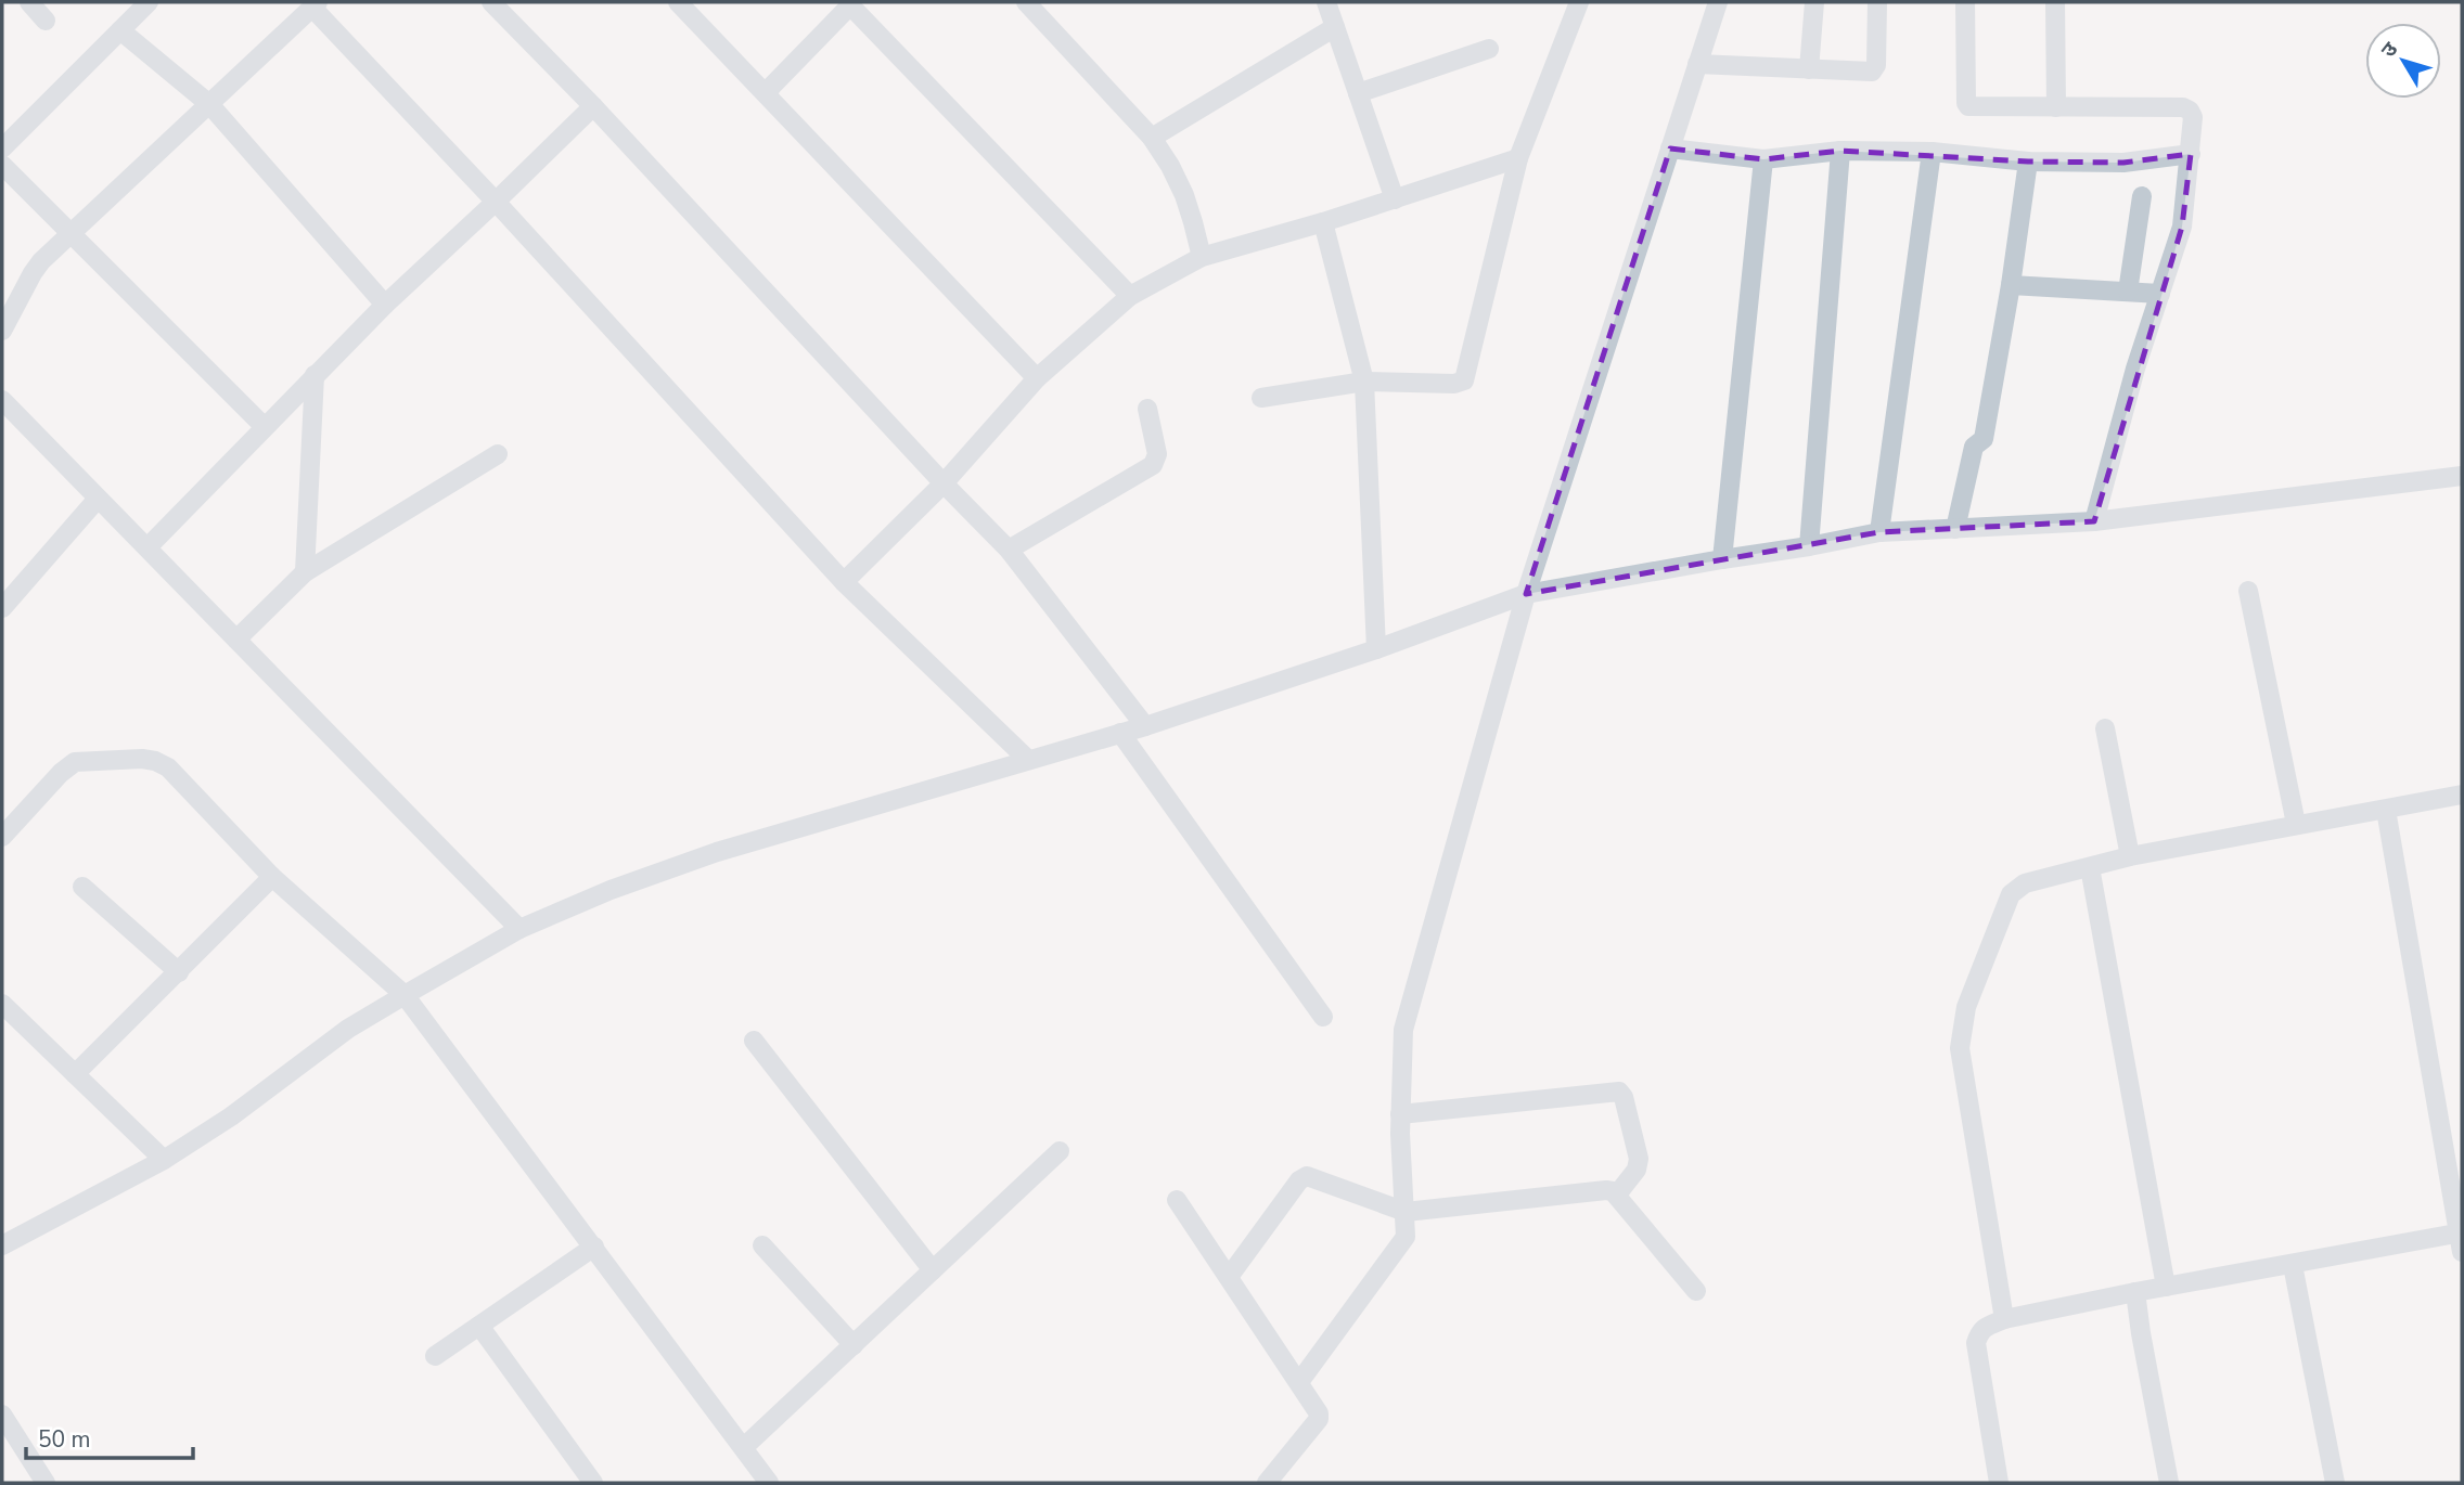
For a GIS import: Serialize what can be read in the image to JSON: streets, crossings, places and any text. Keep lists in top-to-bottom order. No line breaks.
{"scale_bar":"50 m","north":"top left"}
